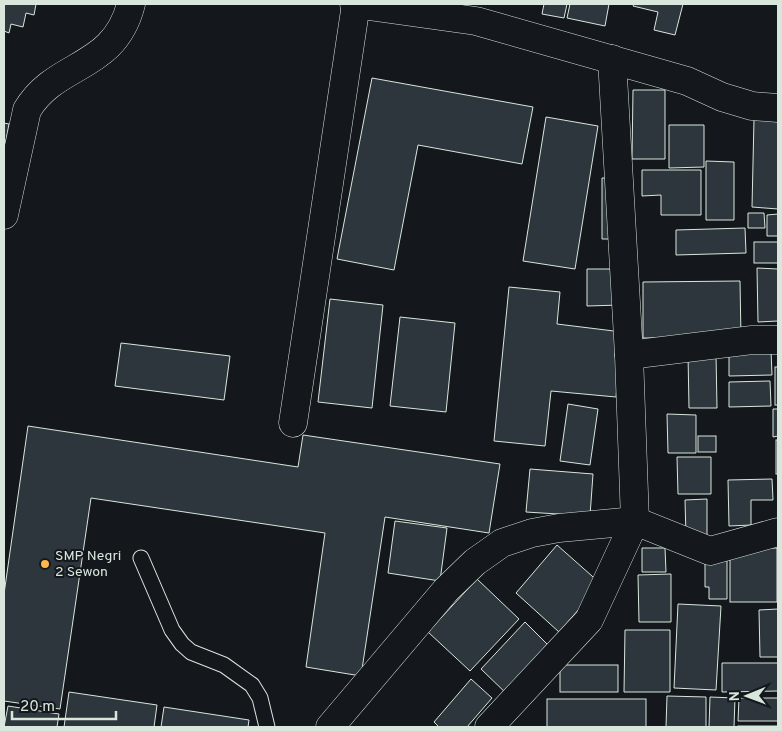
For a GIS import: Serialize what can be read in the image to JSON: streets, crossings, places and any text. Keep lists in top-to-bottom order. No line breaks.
{"places":["SMP Negri 2 Sewon"],"scale_bar":"20 m","north":"left"}
